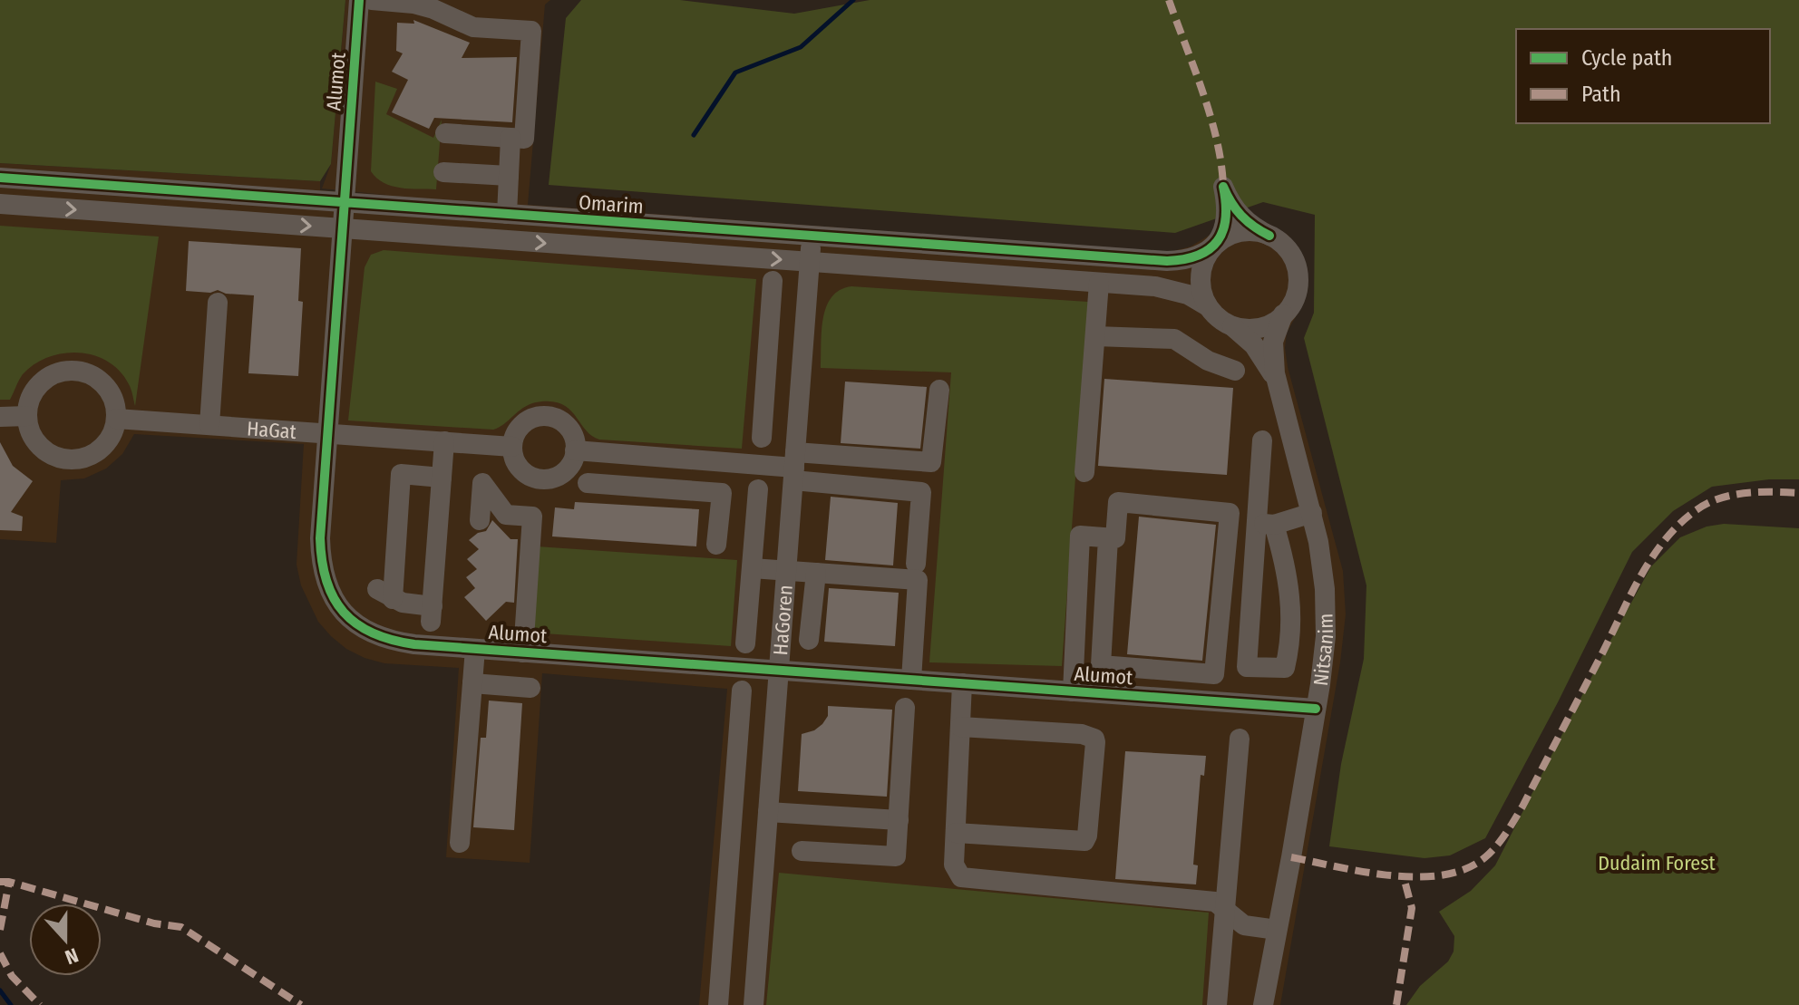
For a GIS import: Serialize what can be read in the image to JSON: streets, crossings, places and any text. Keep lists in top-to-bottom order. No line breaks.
{"streets":{"street":["Alumot","Omarim","HaGat","HaGoren","Nitsanim"]},"crossings":[["Alumot","Omarim"],["Alumot","HaGat"],["Alumot","HaGoren"],["Alumot","Nitsanim"],["Omarim","HaGoren"],["Omarim","Nitsanim"]],"parks":["Dudaim Forest"],"legend":["Cycle path","Path"],"north":"bottom"}
